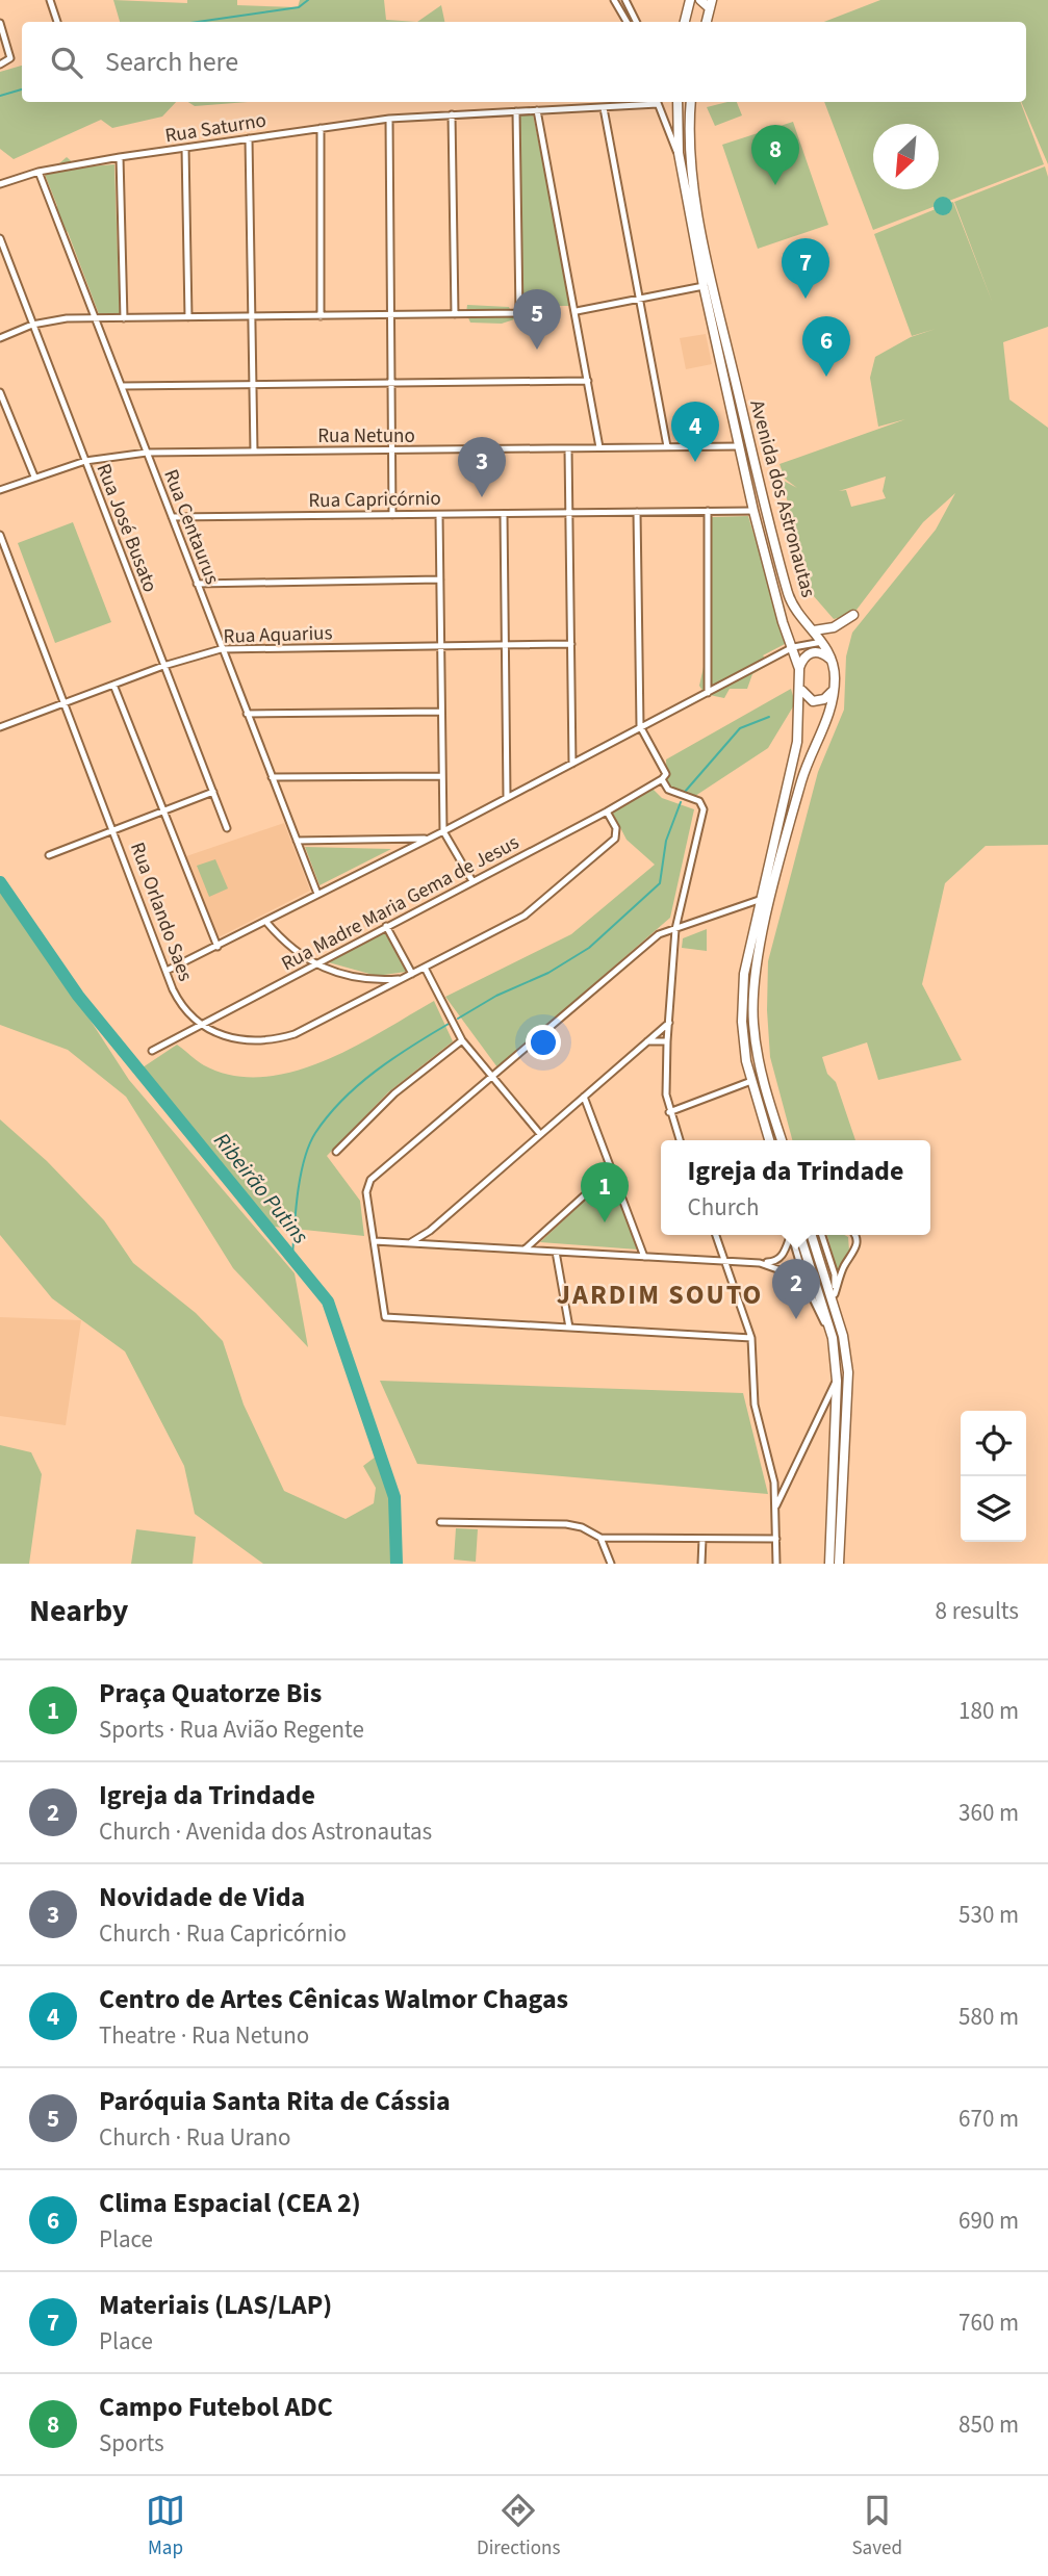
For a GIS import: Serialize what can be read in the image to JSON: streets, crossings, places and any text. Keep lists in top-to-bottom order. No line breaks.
{"streets":{"main road":["Avenida dos Astronautas"],"street":["Rua Saturno","Rua Netuno","Rua Capricórnio","Rua Centaurus","Rua José Busato","Rua Aquarius","Rua Madre Maria Gema de Jesus","Rua Orlando Saes"]},"crossings":[["Rua Saturno","Rua Centaurus"],["Rua Netuno","Avenida dos Astronautas"],["Rua Netuno","Rua Centaurus"],["Rua Netuno","Rua José Busato"],["Rua Capricórnio","Avenida dos Astronautas"],["Rua Capricórnio","Rua Centaurus"],["Rua Centaurus","Rua Aquarius"],["Rua José Busato","Rua Aquarius"],["Rua Aquarius","Rua Orlando Saes"],["Rua Madre Maria Gema de Jesus","Rua Orlando Saes"]],"districts":["JARDIM SOUTO"],"water":["Ribeirão Putins"],"north":"bottom left","page":{"search":"Search here","pins":["8","7","5","6","4","3","1","2"],"popup":["Igreja da Trindade","Church"],"heading":["Nearby","8 results"],"list":[{"mark":"1","name":"Praça Quatorze Bis","note":"Sports · Rua Avião Regente","value":"180 m"},{"mark":"2","name":"Igreja da Trindade","note":"Church · Avenida dos Astronautas","value":"360 m"},{"mark":"3","name":"Novidade de Vida","note":"Church · Rua Capricórnio","value":"530 m"},{"mark":"4","name":"Centro de Artes Cênicas Walmor Chagas","note":"Theatre · Rua Netuno","value":"580 m"},{"mark":"5","name":"Paróquia Santa Rita de Cássia","note":"Church · Rua Urano","value":"670 m"},{"mark":"6","name":"Clima Espacial (CEA 2)","note":"Place","value":"690 m"},{"mark":"7","name":"Materiais (LAS/LAP)","note":"Place","value":"760 m"},{"mark":"8","name":"Campo Futebol ADC","note":"Sports","value":"850 m"}],"nav":["Map","Directions","Saved"]}}
